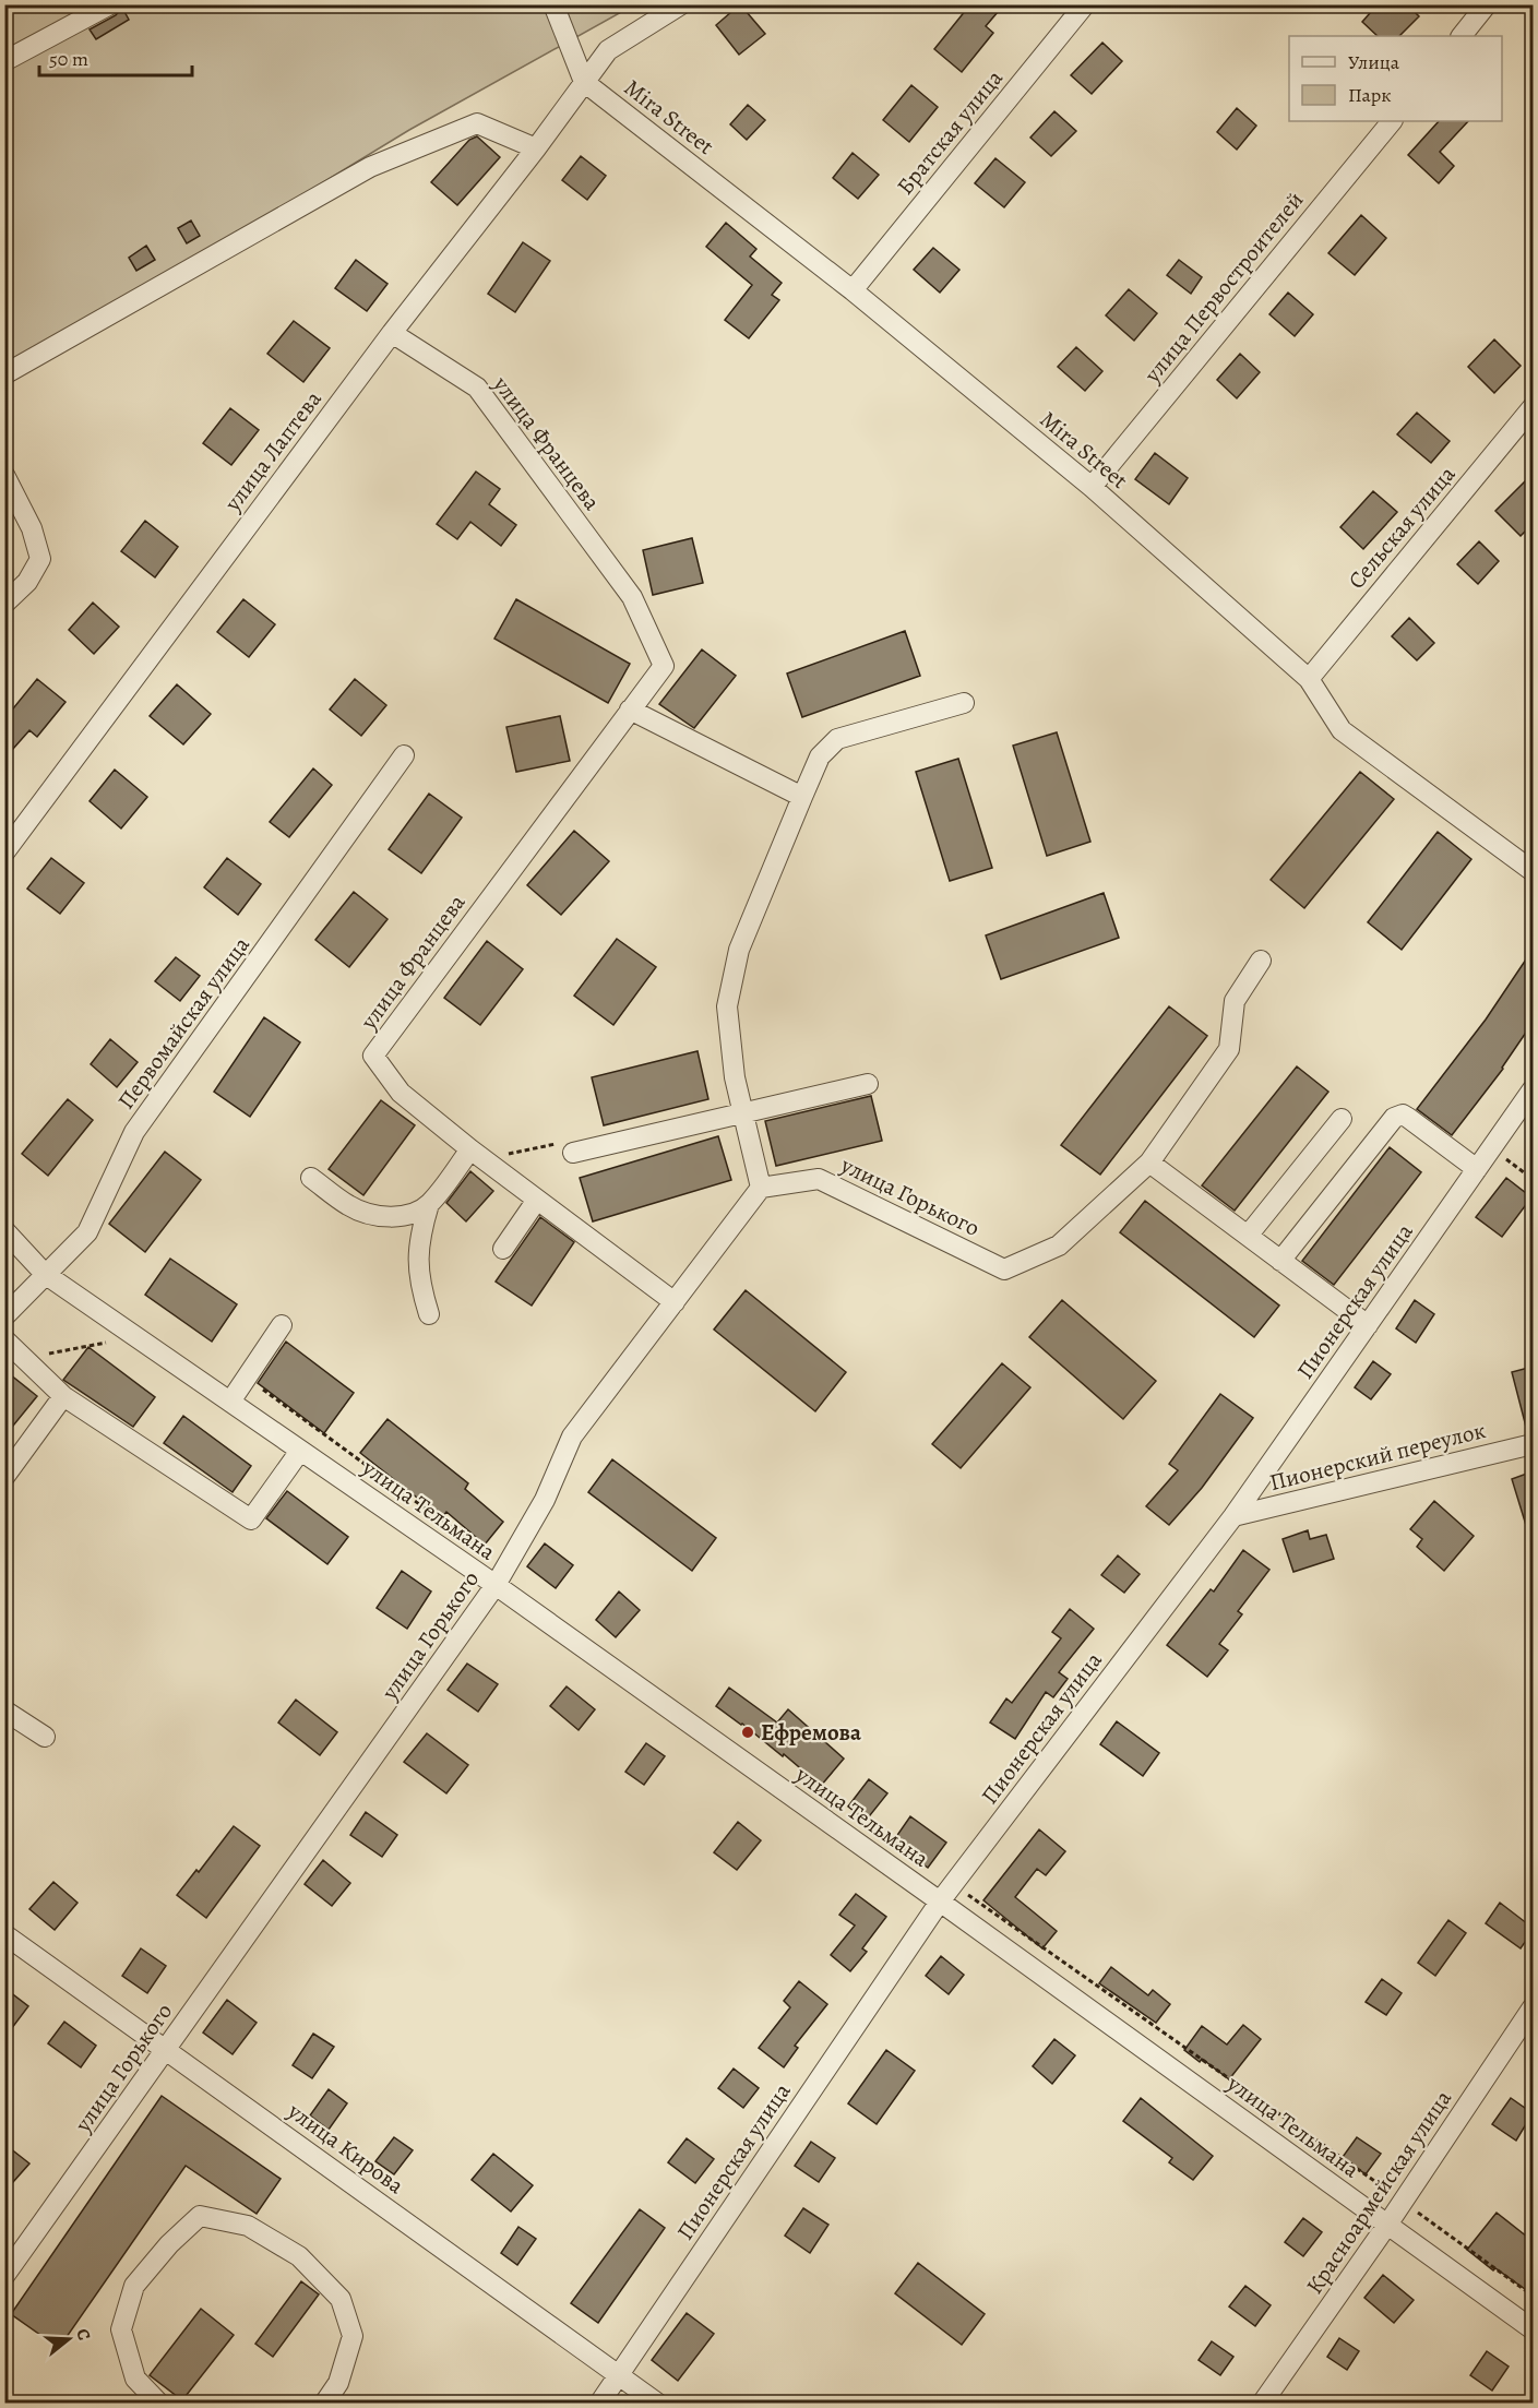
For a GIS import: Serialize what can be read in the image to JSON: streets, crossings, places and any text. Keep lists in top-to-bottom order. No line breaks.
{"streets":{"street":["Mira Street","Братская улица","улица Первостроителей","улица Францева","улица Лаптева","Сельская улица","Первомайская улица","улица Горького","Пионерская улица","Пионерский переулок","улица Тельмана","улица Кирова","Красноармейская улица"]},"crossings":[["Mira Street","Братская улица"],["Mira Street","улица Первостроителей"],["Mira Street","улица Лаптева"],["Mira Street","Сельская улица"],["улица Францева","улица Лаптева"],["улица Францева","улица Горького"],["Первомайская улица","улица Тельмана"],["улица Горького","улица Тельмана"],["улица Горького","улица Кирова"],["Пионерская улица","Пионерский переулок"],["Пионерская улица","улица Тельмана"],["Пионерская улица","улица Кирова"],["улица Тельмана","Красноармейская улица"]],"places":["Ефремова"],"legend":["Улица","Парк"],"scale_bar":"50 m","north":"right"}
